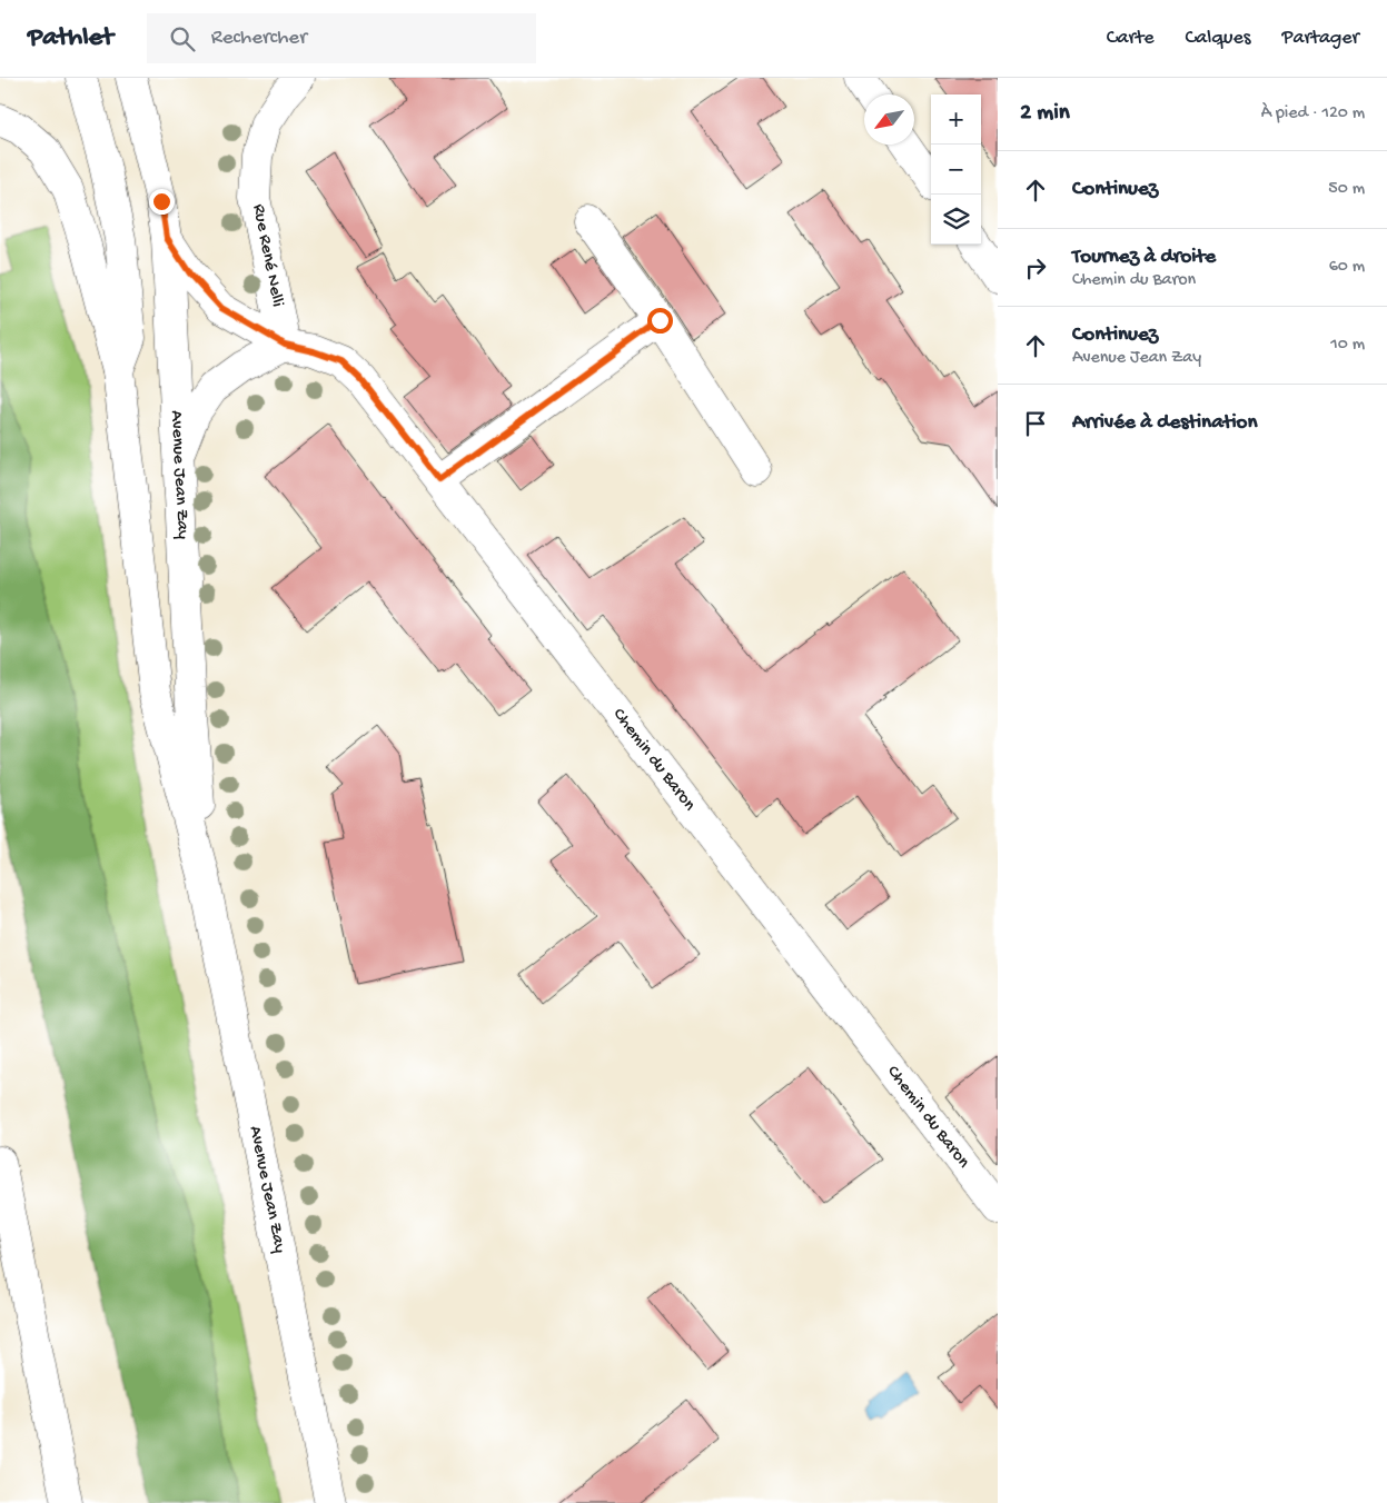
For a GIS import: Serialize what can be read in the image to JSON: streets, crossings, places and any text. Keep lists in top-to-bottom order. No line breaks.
{"streets":{"main road":["Rue René Nelli","Avenue Jean Zay","Chemin du Baron"]},"crossings":[["Rue René Nelli","Chemin du Baron"],["Avenue Jean Zay","Chemin du Baron"]],"north":"bottom left","page":{"header":"Pathlet","search":"Rechercher","nav":["Carte","Calques","Partager"],"heading":["2 min","À pied · 120 m"],"map_buttons":["+","−"],"list":[["Continuez","50 m"],["Tournez à droite","Chemin du Baron","60 m"],["Continuez","Avenue Jean Zay","10 m"],"Arrivée à destination"]}}
